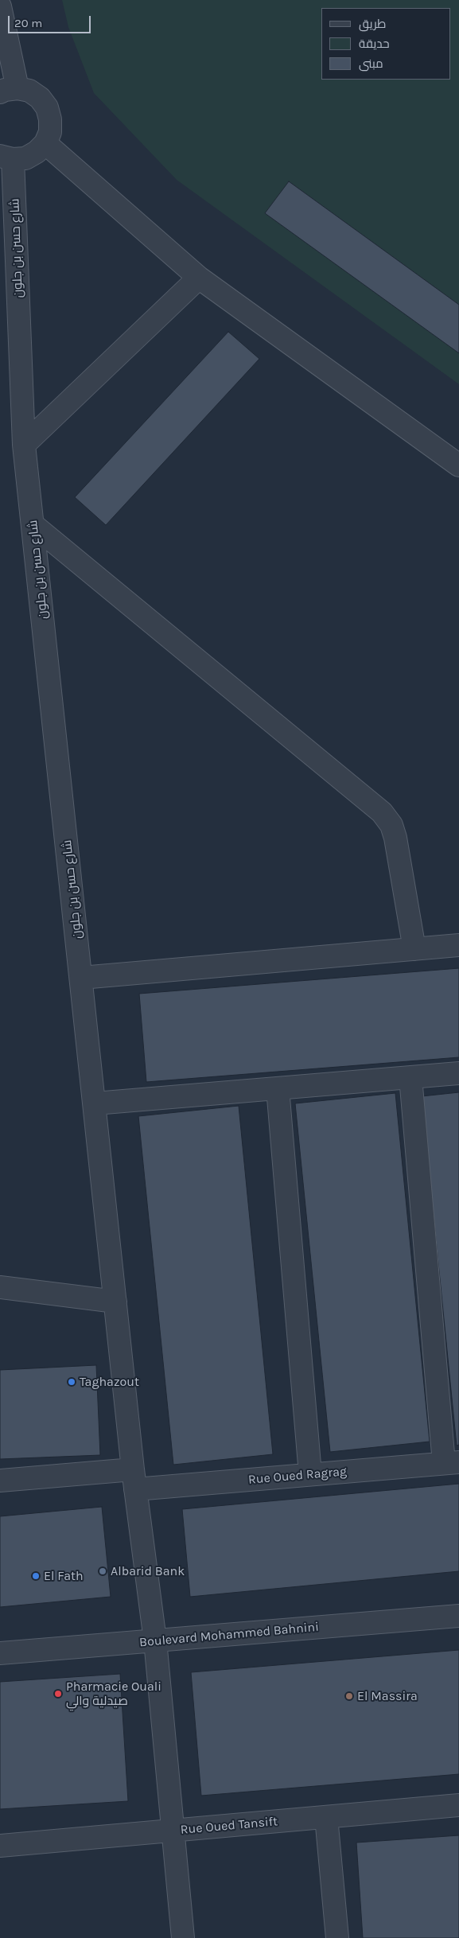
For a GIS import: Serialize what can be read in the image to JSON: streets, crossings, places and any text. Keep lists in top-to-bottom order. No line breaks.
{"streets":{"street":["شارع حسن بن جلون","Rue Oued Ragrag","Boulevard Mohammed Bahnini","Rue Oued Tansift"]},"crossings":[["شارع حسن بن جلون","Rue Oued Ragrag"],["شارع حسن بن جلون","Boulevard Mohammed Bahnini"],["شارع حسن بن جلون","Rue Oued Tansift"]],"places":["Taghazout","Albarid Bank","El Fath","Pharmacie Ouali صيدلية والي","El Massira"],"legend":["طريق","حديقة","مبنى"],"scale_bar":"20 m"}
